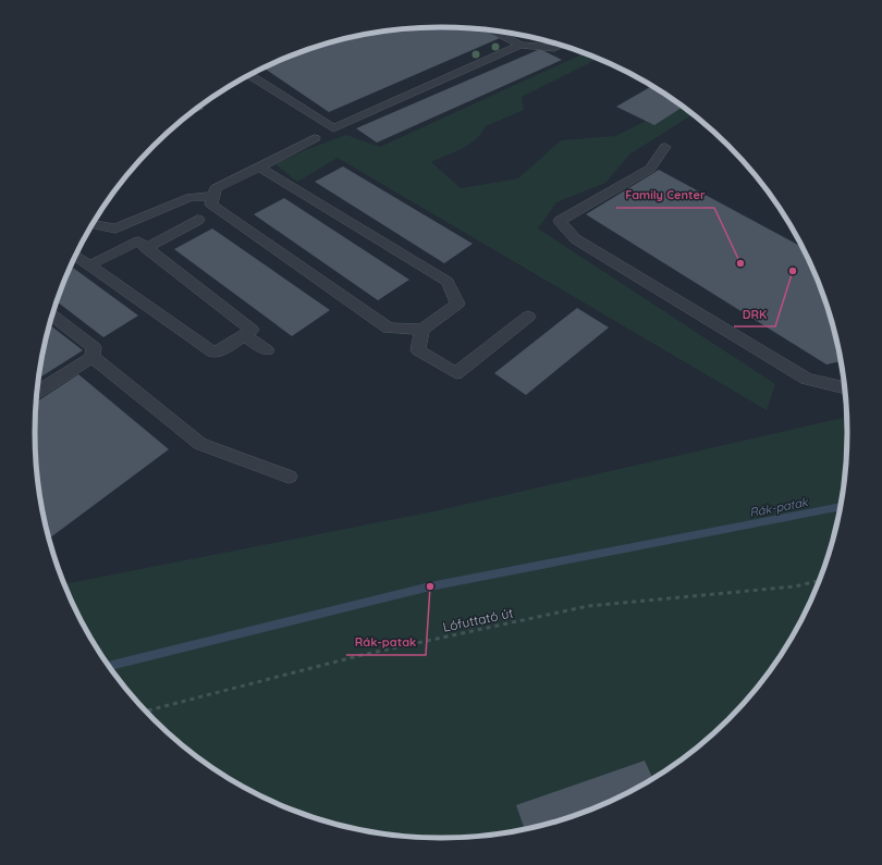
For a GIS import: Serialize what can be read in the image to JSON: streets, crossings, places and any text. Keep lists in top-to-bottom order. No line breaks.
{"streets":{"path":["Lófuttató út"]},"water":["Rák-patak"],"places":["Family Center","DRK","Rák-patak"]}
